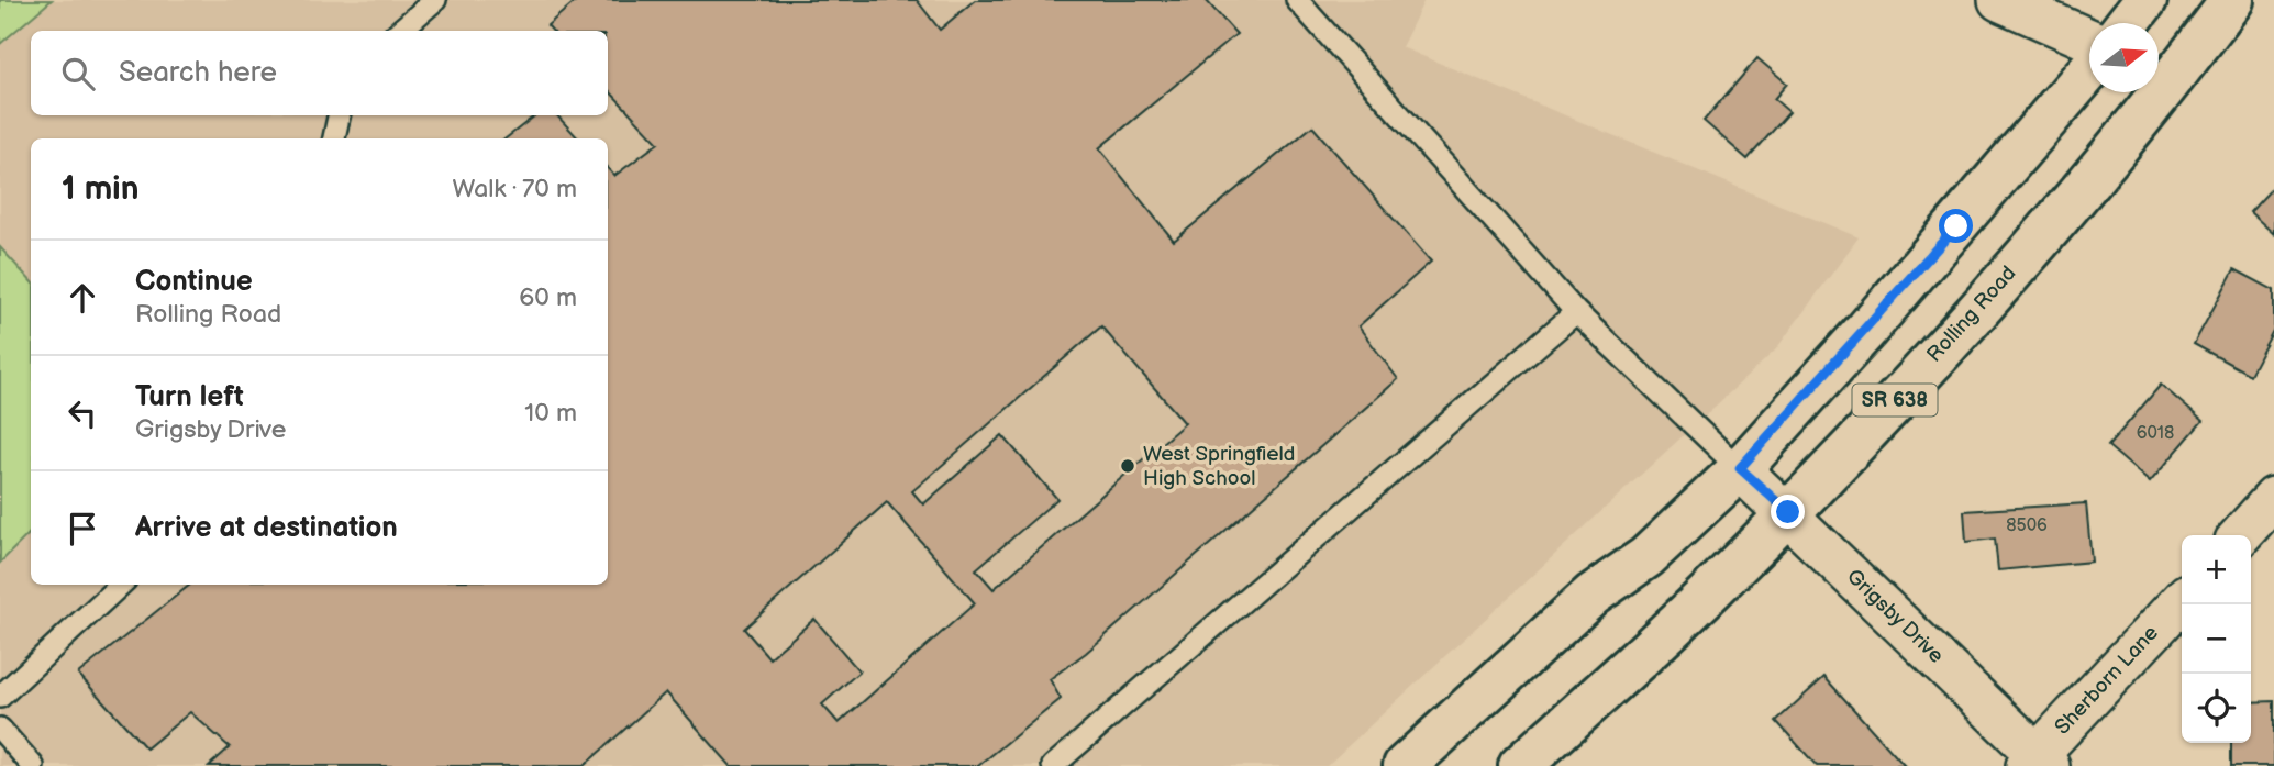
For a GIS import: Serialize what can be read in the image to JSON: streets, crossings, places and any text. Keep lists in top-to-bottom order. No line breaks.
{"streets":{"main road":["Rolling Road","SR 638"],"street":["Grigsby Drive","Sherborn Lane"]},"crossings":[["Rolling Road","Grigsby Drive"],["SR 638","Grigsby Drive"],["Grigsby Drive","Sherborn Lane"]],"places":["West Springfield High School"],"house_numbers":["6018","8506"],"north":"right","page":{"search":"Search here","heading":["1 min","Walk · 70 m"],"list":[["Continue","Rolling Road","60 m"],["Turn left","Grigsby Drive","10 m"],"Arrive at destination"],"map_buttons":["+","−"]}}
